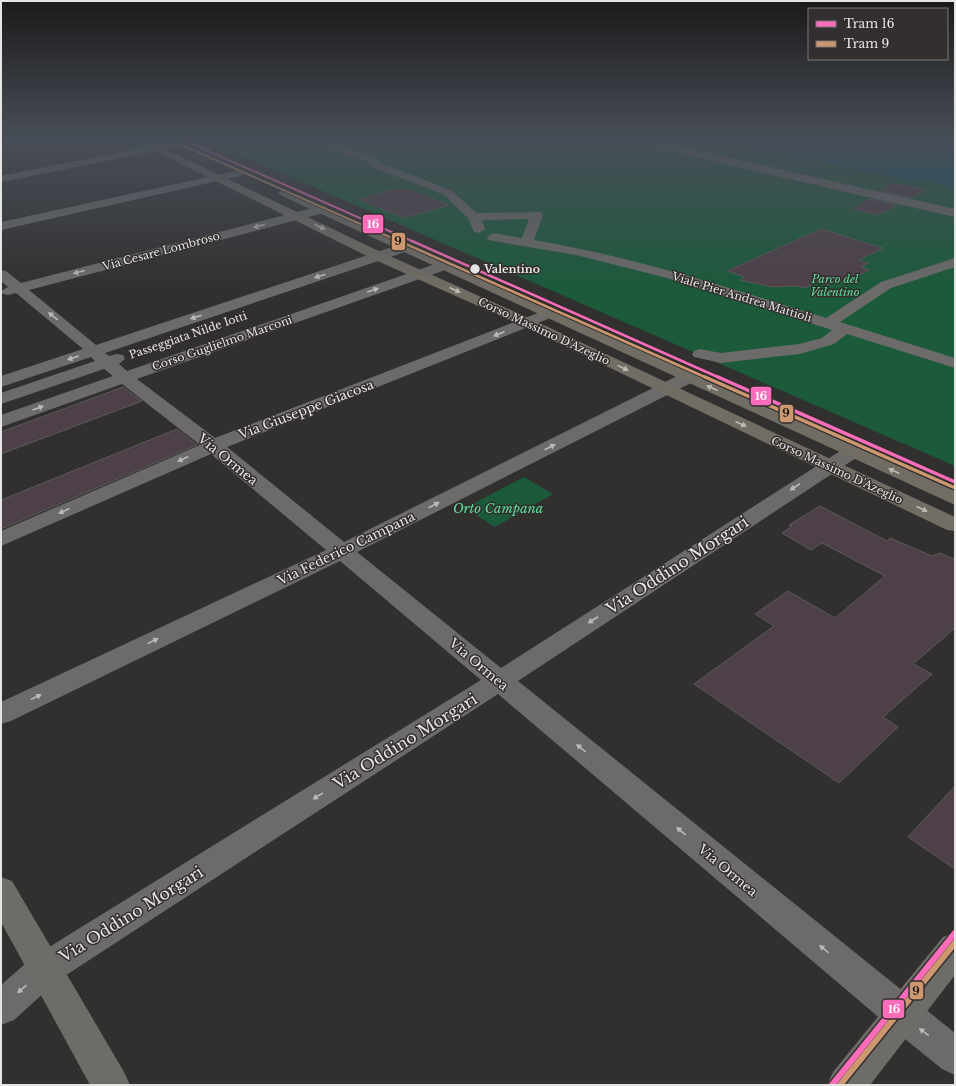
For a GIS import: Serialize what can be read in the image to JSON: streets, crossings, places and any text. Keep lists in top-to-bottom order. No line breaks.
{"streets":{"main road":["Corso Massimo D'Azeglio"],"street":["Via Cesare Lombroso","Viale Pier Andrea Mattioli","Passeggiata Nilde Iotti","Corso Guglielmo Marconi","Via Giuseppe Giacosa","Via Ormea","Via Federico Campana","Via Oddino Morgari"]},"crossings":[["Via Cesare Lombroso","Corso Massimo D'Azeglio"],["Via Cesare Lombroso","Via Ormea"],["Corso Massimo D'Azeglio","Corso Guglielmo Marconi"],["Corso Massimo D'Azeglio","Via Giuseppe Giacosa"],["Corso Massimo D'Azeglio","Via Federico Campana"],["Corso Massimo D'Azeglio","Via Oddino Morgari"],["Passeggiata Nilde Iotti","Corso Guglielmo Marconi"],["Passeggiata Nilde Iotti","Via Ormea"],["Corso Guglielmo Marconi","Via Ormea"],["Via Giuseppe Giacosa","Via Ormea"],["Via Ormea","Via Federico Campana"],["Via Ormea","Via Oddino Morgari"]],"one_way":["Via Ormea","Via Federico Campana","Via Oddino Morgari"],"parks":["Parco del Valentino","Orto Campana"],"places":["Valentino"],"lines":["tram line 16","tram line 9"],"legend":["Tram 16","Tram 9"]}
